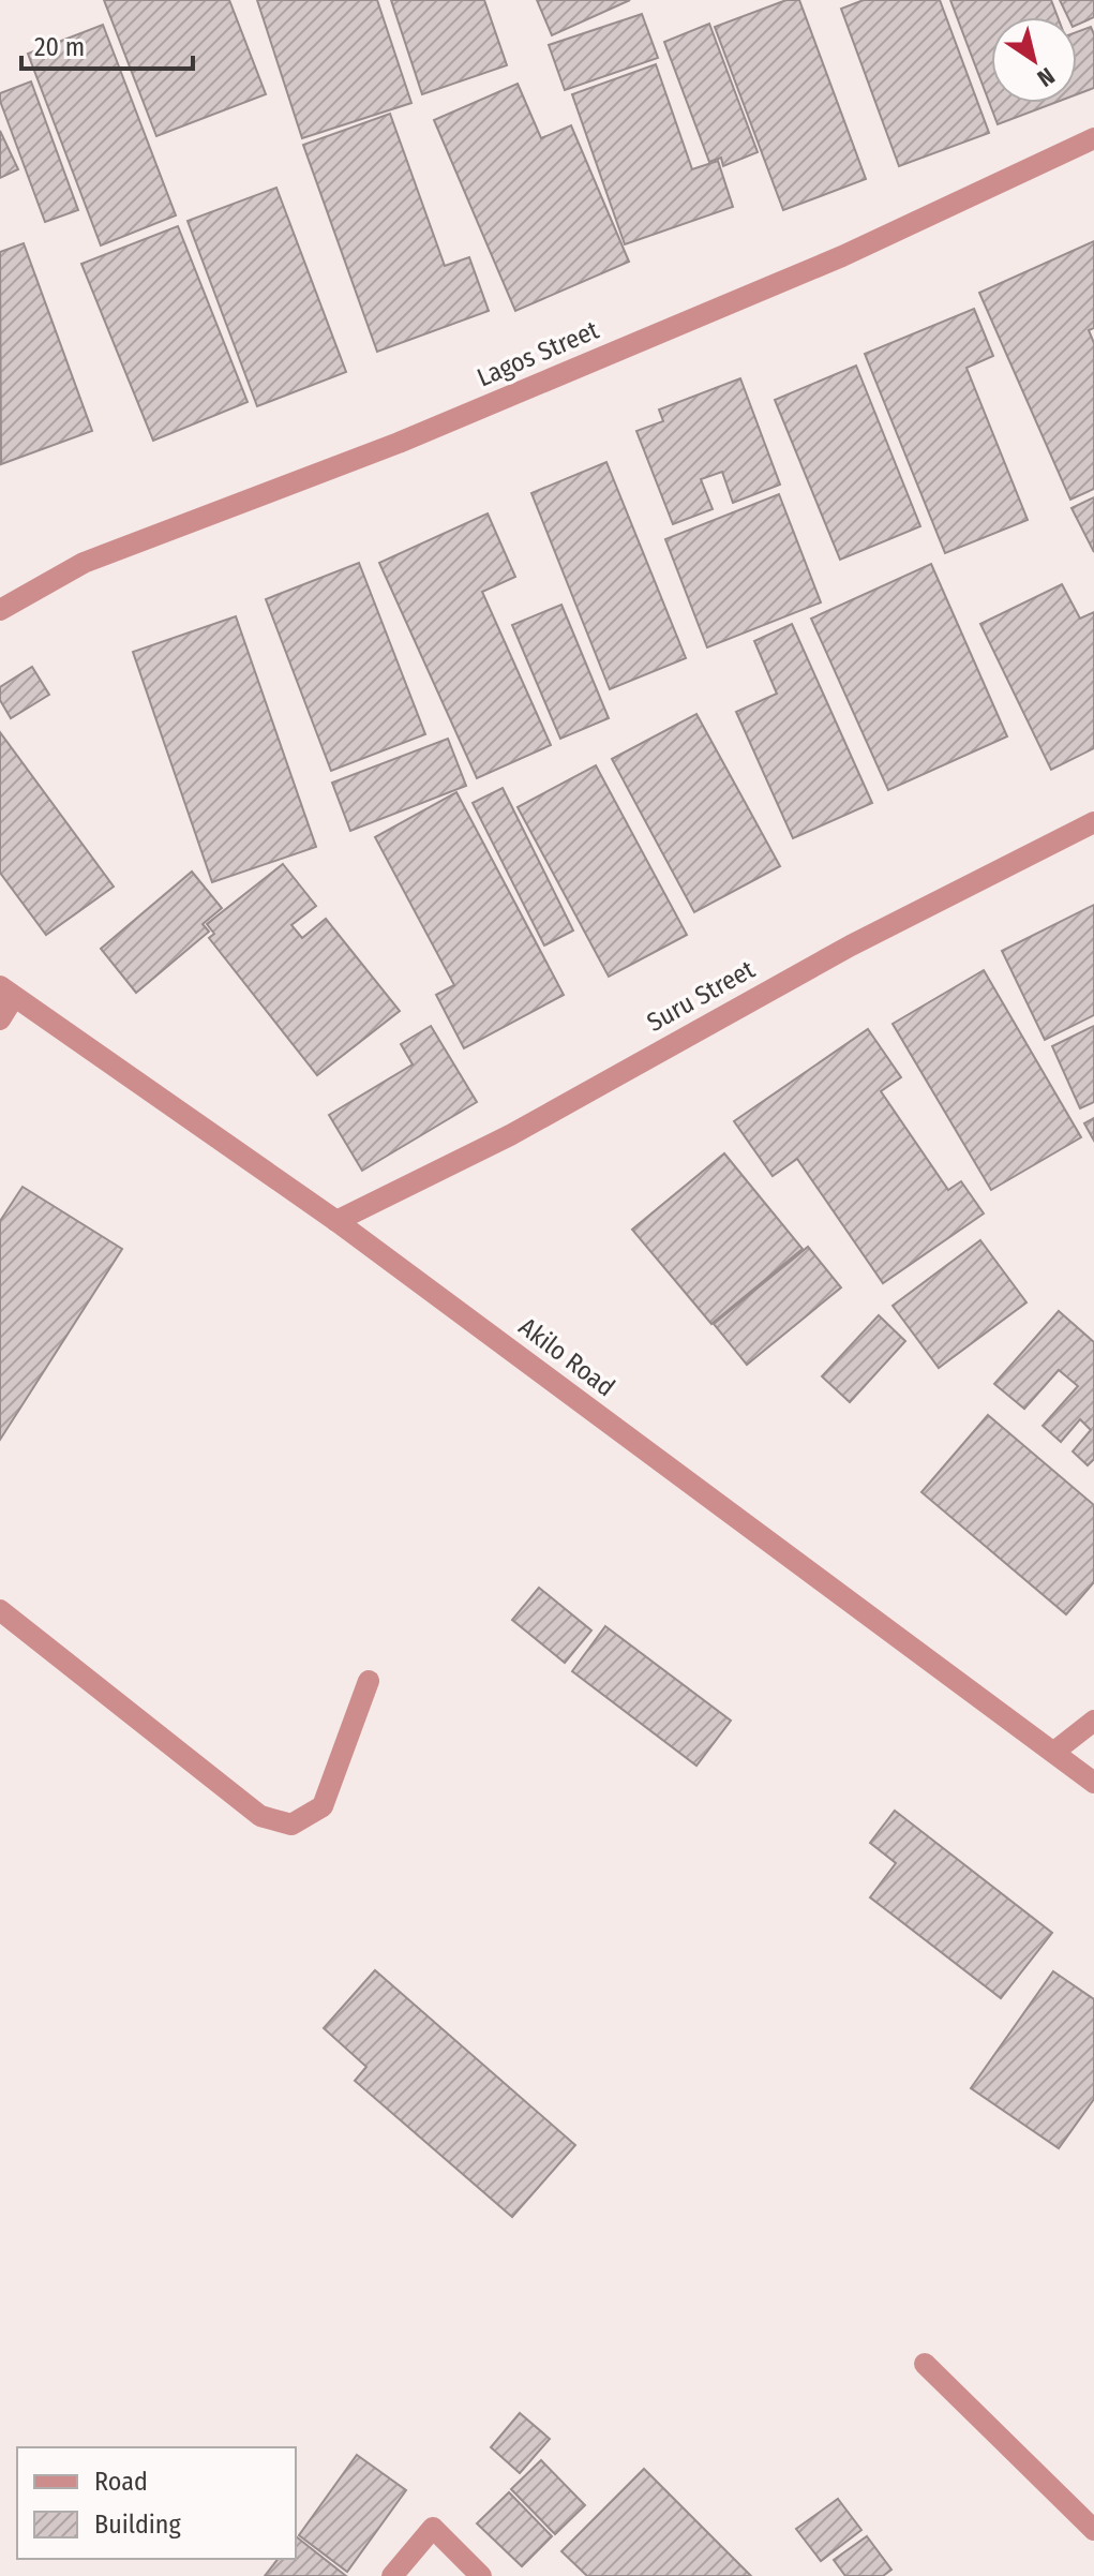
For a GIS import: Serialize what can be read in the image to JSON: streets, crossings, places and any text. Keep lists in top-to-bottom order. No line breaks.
{"streets":{"street":["Lagos Street","Suru Street","Akilo Road"]},"crossings":[["Suru Street","Akilo Road"]],"legend":["Road","Building"],"scale_bar":"20 m","north":"bottom right"}
